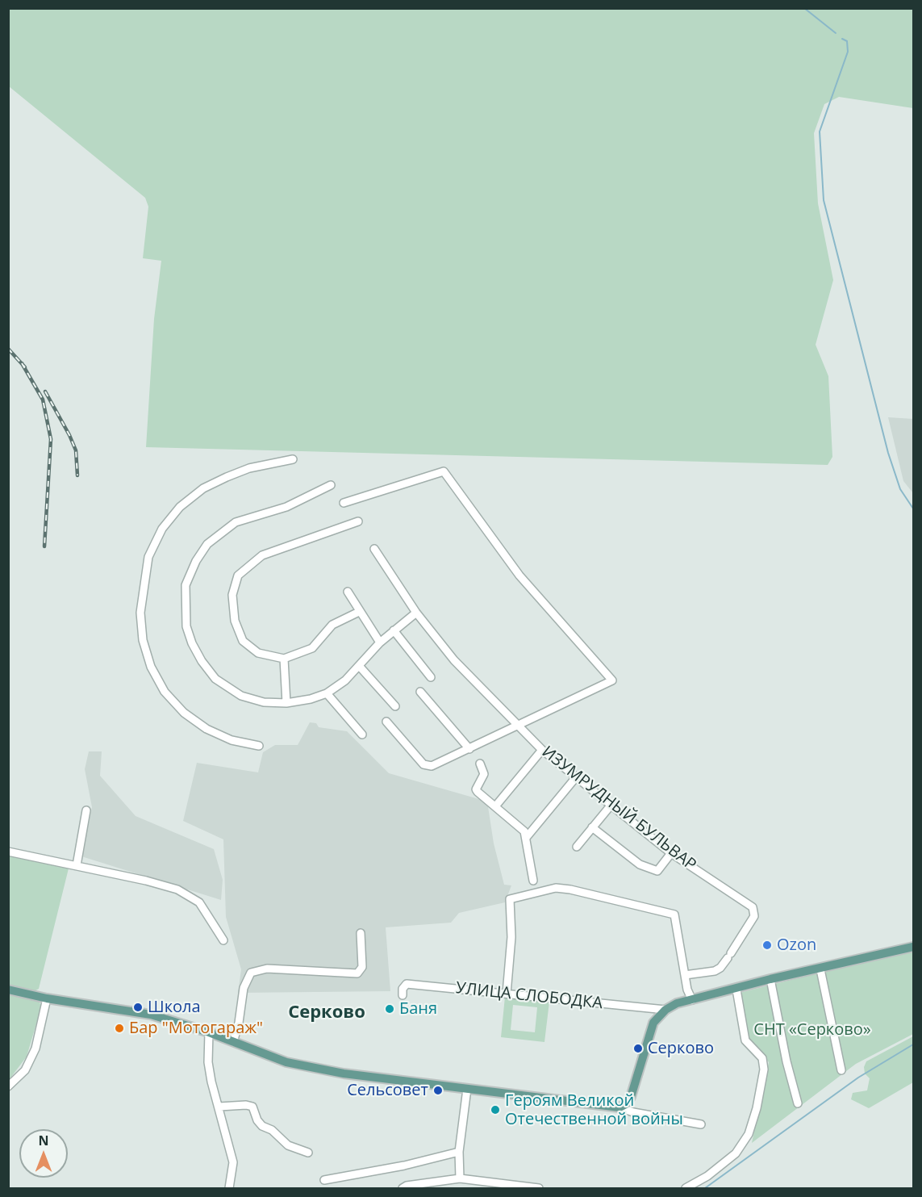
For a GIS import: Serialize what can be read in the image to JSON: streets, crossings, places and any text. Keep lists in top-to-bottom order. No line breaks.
{"streets":{"street":["ИЗУМРУДНЫЙ БУЛЬВАР","УЛИЦА СЛОБОДКА"]},"districts":["Серково"],"parks":["СНТ «Серково»"],"places":["Ozon","Школа","Баня","Бар \"Мотогараж\"","Серково","Сельсовет","Героям Великой Отечественной войны"],"north":"top"}
